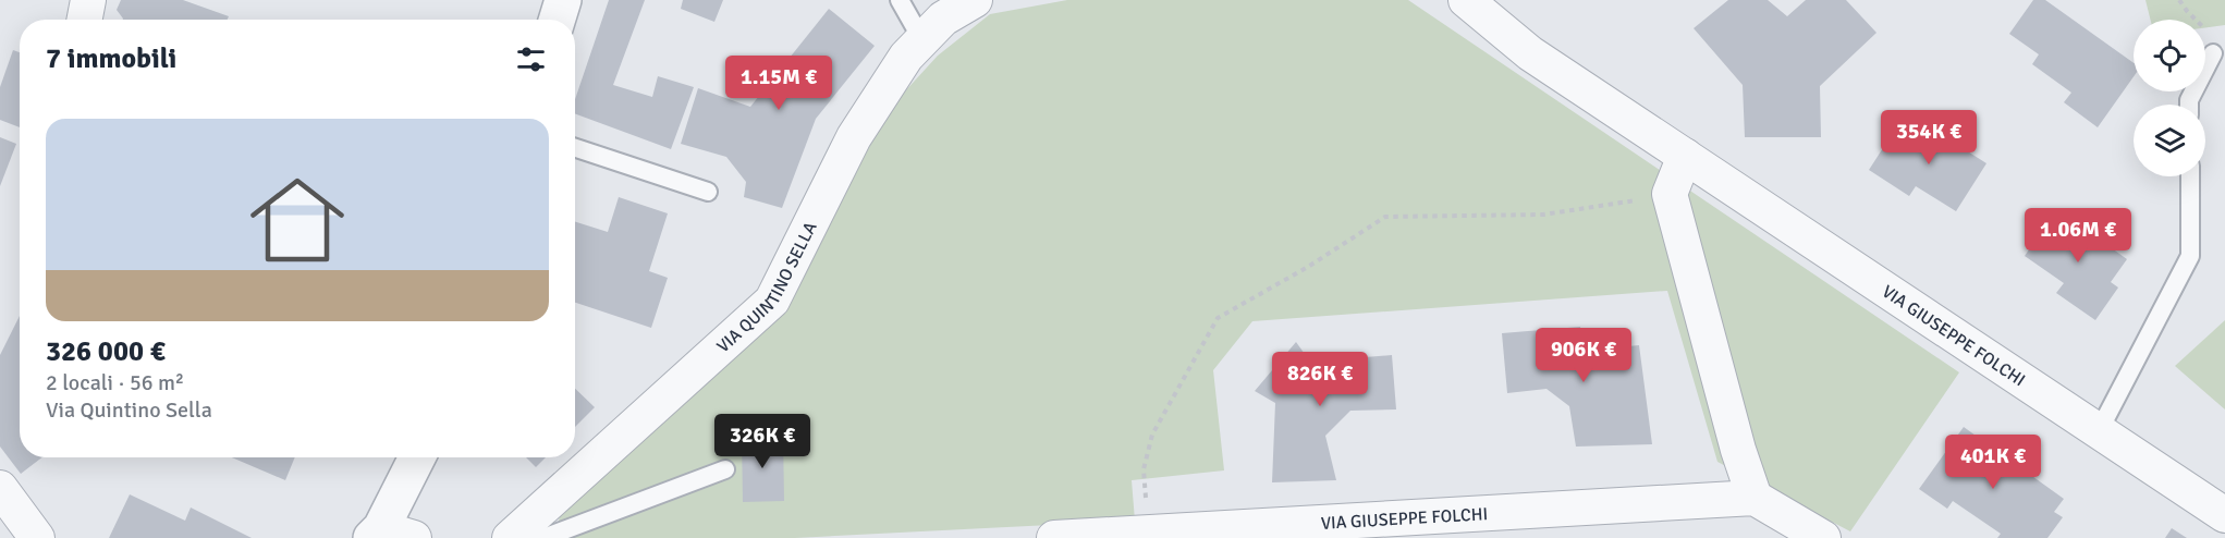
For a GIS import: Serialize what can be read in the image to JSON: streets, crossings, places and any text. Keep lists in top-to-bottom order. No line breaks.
{"streets":{"street":["VIA QUINTINO SELLA","VIA GIUSEPPE FOLCHI"]},"page":{"heading":"7 immobili","price":["1.15M €","354K €","1.06M €","906K €","826K €","326K €","401K €"],"list":[{"name":"326 000 €","note":"2 locali · 56 m² · Via Quintino Sella"}]}}
